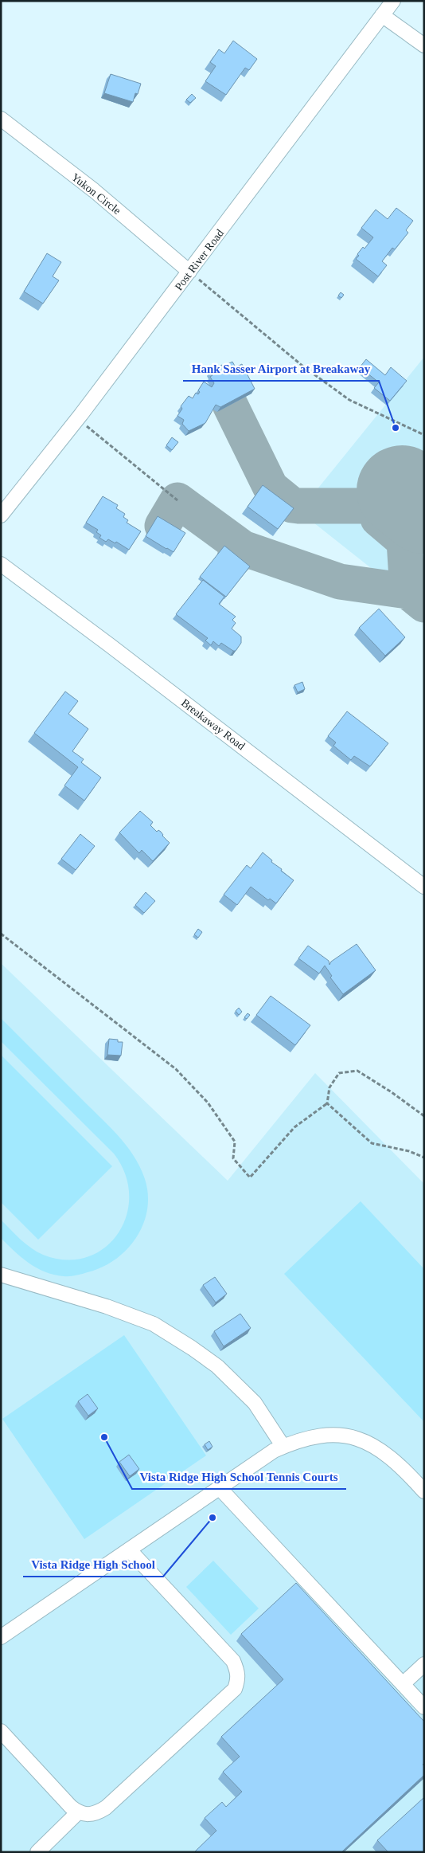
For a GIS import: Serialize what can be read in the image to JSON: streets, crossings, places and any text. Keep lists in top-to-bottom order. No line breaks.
{"streets":{"street":["Yukon Circle","Post River Road","Breakaway Road"]},"crossings":[["Yukon Circle","Post River Road"]],"places":["Hank Sasser Airport at Breakaway","Vista Ridge High School Tennis Courts","Vista Ridge High School"]}
